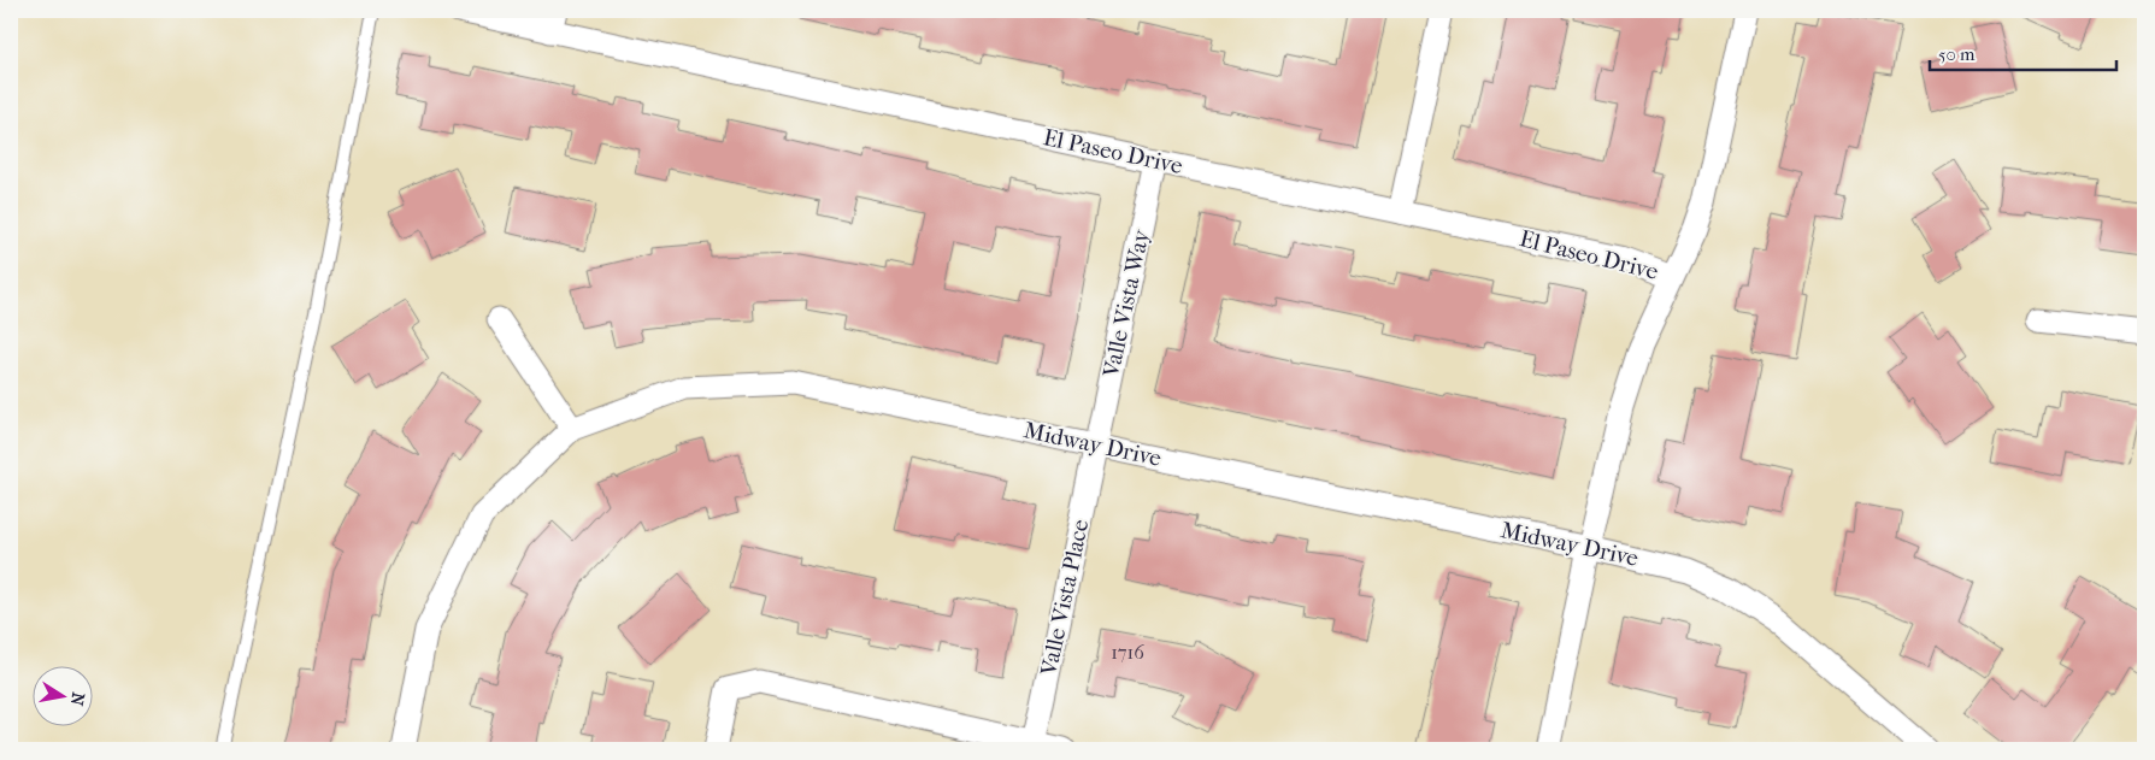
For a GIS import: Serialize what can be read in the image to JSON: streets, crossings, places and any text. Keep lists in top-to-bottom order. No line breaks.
{"streets":{"street":["El Paseo Drive","Valle Vista Way","Midway Drive","Valle Vista Place"]},"crossings":[["El Paseo Drive","Valle Vista Way"],["Valle Vista Way","Midway Drive"],["Valle Vista Way","Valle Vista Place"],["Midway Drive","Valle Vista Place"]],"house_numbers":["1716"],"scale_bar":"50 m","north":"right"}
